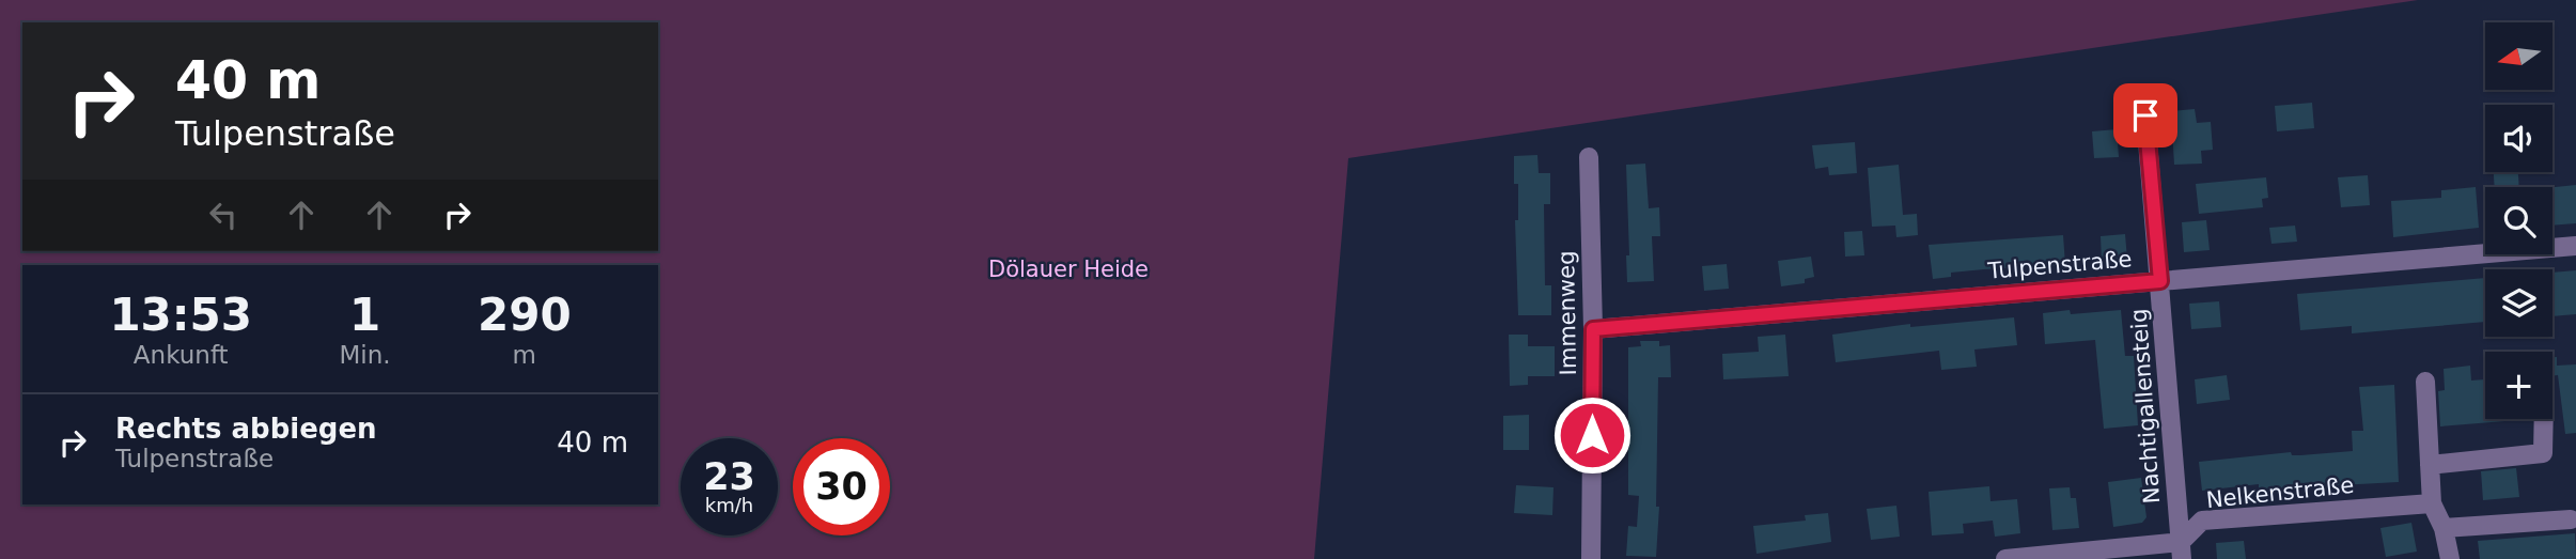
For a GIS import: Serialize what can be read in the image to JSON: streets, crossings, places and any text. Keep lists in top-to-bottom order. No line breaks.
{"streets":{"street":["Tulpenstraße","Immenweg","Nachtigallensteig","Nelkenstraße"]},"crossings":[["Tulpenstraße","Immenweg"],["Tulpenstraße","Nachtigallensteig"],["Nachtigallensteig","Nelkenstraße"]],"parks":["Dölauer Heide"],"north":"left","page":{"map_buttons":"+","turn":["40 m","Tulpenstraße"],"eta":["13:53","Ankunft","1","Min.","290","m"],"list":[{"name":"Rechts abbiegen","note":"Tulpenstraße","value":"40 m"}],"speed":"23 km/h","limit":"30"}}
